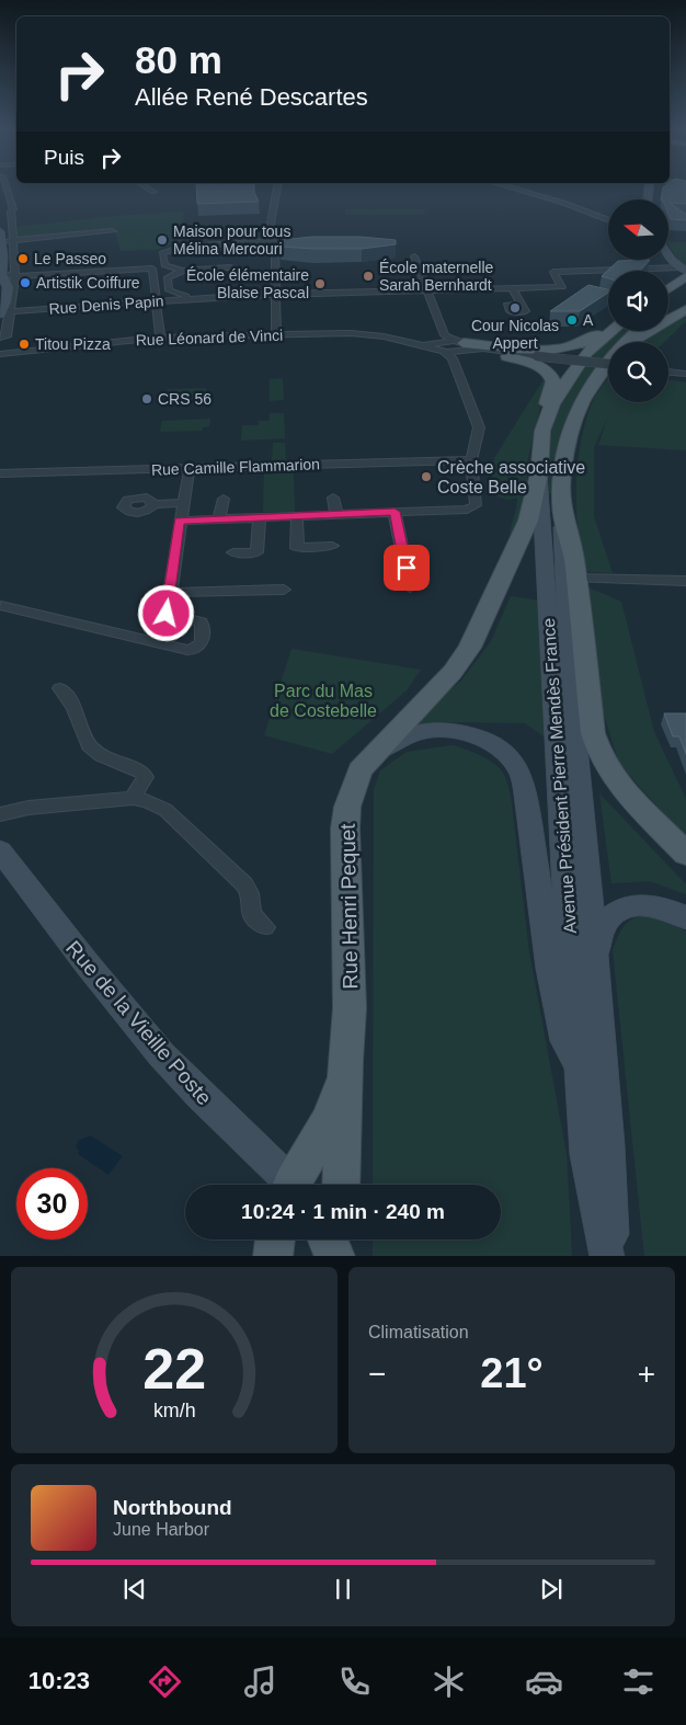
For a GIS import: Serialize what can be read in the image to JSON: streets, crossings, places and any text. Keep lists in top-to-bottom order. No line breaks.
{"streets":{"main road":["Avenue Président Pierre Mendès France","Rue Henri Pequet","Rue de la Vieille Poste"],"street":["Rue Denis Papin","Rue Léonard de Vinci","Rue Camille Flammarion"]},"crossings":[["Avenue Président Pierre Mendès France","Rue Henri Pequet"]],"parks":["Parc du Mas de Costebelle"],"places":["Maison pour tous Mélina Mercouri","Le Passeo","École maternelle Sarah Bernhardt","Artistik Coiffure","École élémentaire Blaise Pascal","Cour Nicolas Appert","A","Titou Pizza","CRS 56","Crèche associative Coste Belle"],"north":"left","page":{"turn":["80 m","Allée René Descartes"],"then":"Puis","limit":"30","trip":"10:24 · 1 min · 240 m","tile":"Climatisation","heat":["−","21°","+"],"song":["Northbound","June Harbor"],"tabs":"10:23","gauge":["22","km/h"]}}
